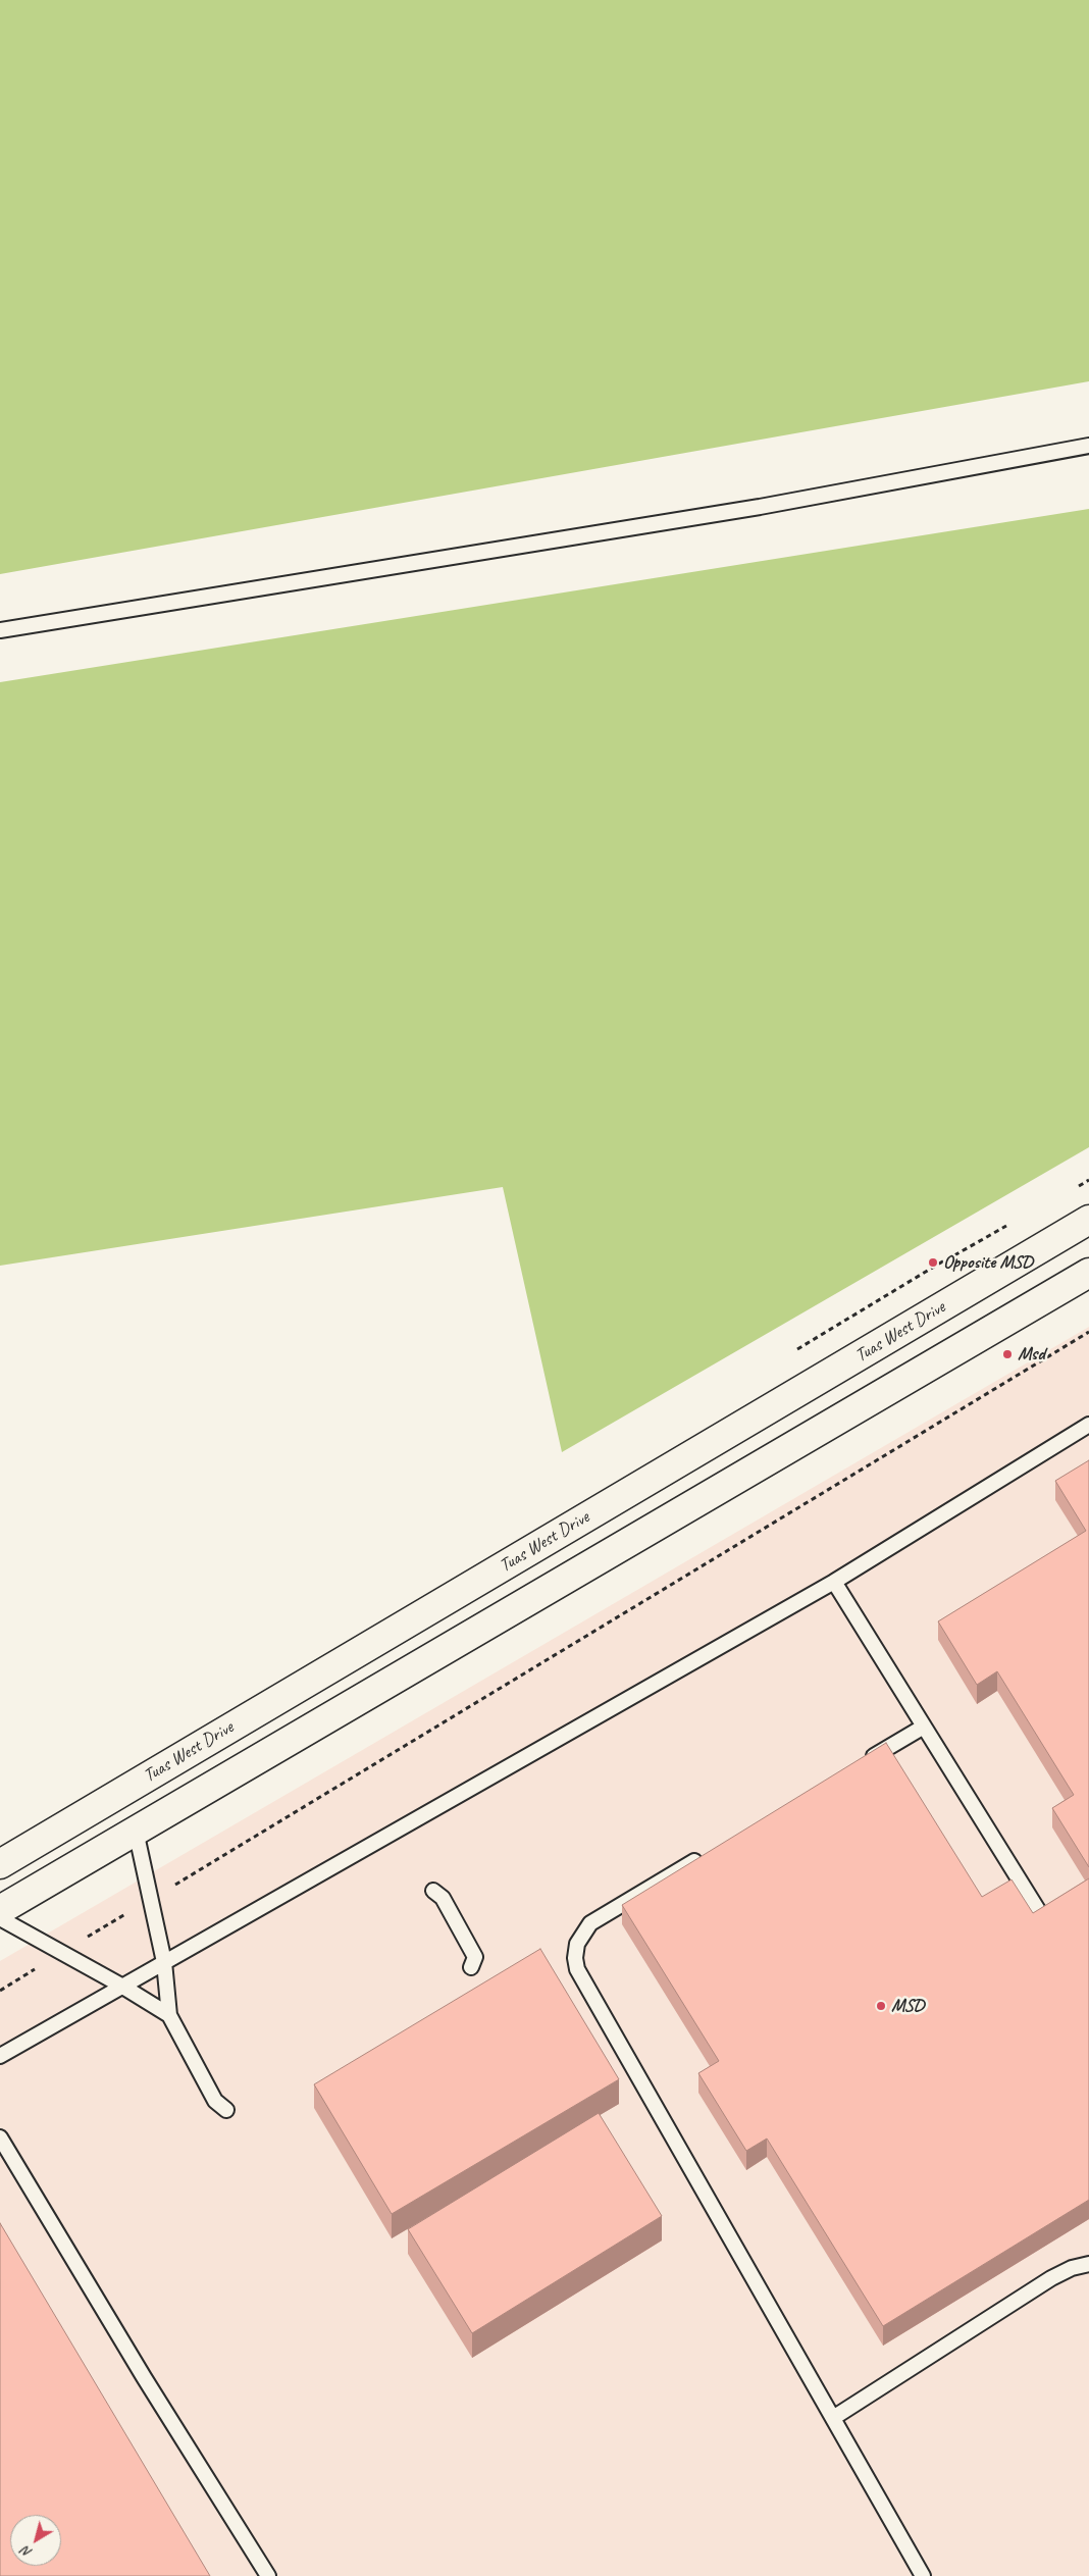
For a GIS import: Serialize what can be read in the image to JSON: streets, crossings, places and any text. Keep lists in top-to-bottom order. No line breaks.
{"streets":{"main road":["Tuas West Drive"]},"places":["Opposite MSD","Msd","MSD"],"north":"bottom left"}
